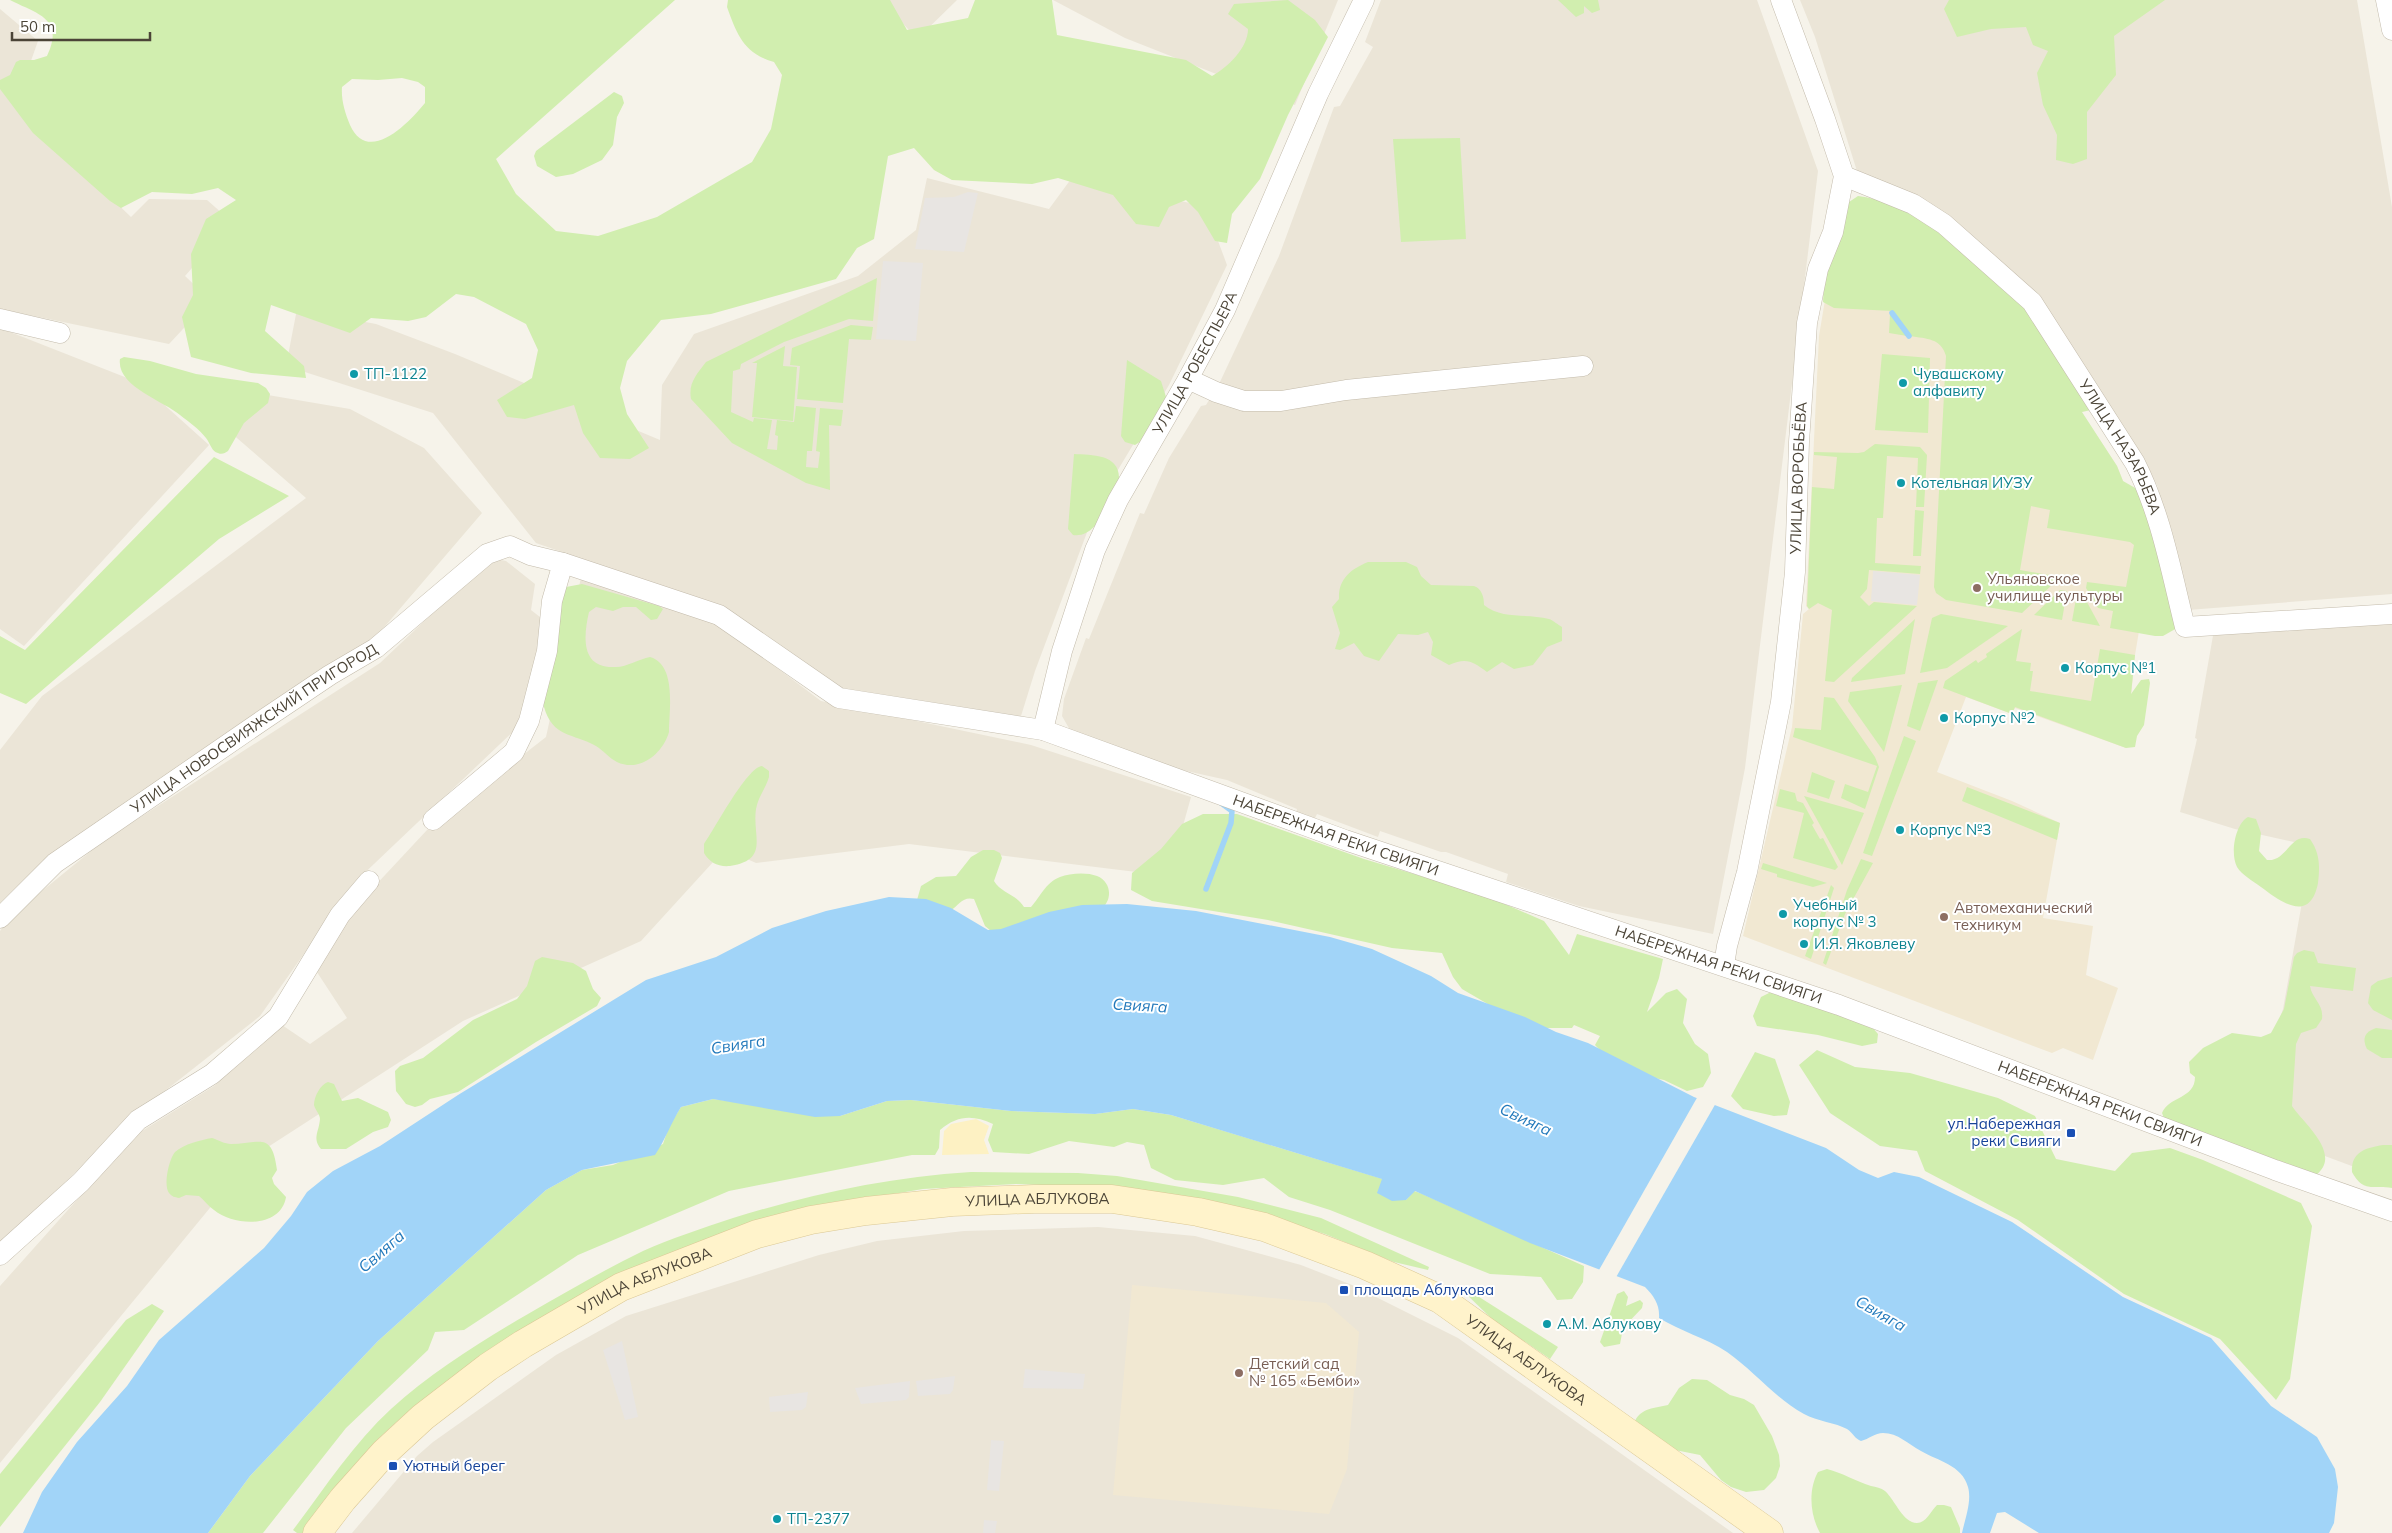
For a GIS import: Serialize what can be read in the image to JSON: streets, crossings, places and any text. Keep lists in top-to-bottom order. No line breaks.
{"streets":{"street":["УЛИЦА РОБЕСПЬЕРА","УЛИЦА НАЗАРЬЕВА","УЛИЦА ВОРОБЬЁВА","УЛИЦА НОВОСВИЯЖСКИЙ ПРИГОРОД","НАБЕРЕЖНАЯ РЕКИ СВИЯГИ","УЛИЦА АБЛУКОВА"]},"crossings":[["УЛИЦА РОБЕСПЬЕРА","НАБЕРЕЖНАЯ РЕКИ СВИЯГИ"],["УЛИЦА НАЗАРЬЕВА","УЛИЦА ВОРОБЬЁВА"],["УЛИЦА ВОРОБЬЁВА","НАБЕРЕЖНАЯ РЕКИ СВИЯГИ"],["УЛИЦА НОВОСВИЯЖСКИЙ ПРИГОРОД","НАБЕРЕЖНАЯ РЕКИ СВИЯГИ"]],"water":["Свияга"],"places":{"other":["ТП-1122","Чувашскому алфавиту","Котельная ИУЗУ","Ульяновское училище культуры","Корпус №1","Корпус №2","Корпус №3","Учебный корпус № 3","Автомеханический техникум","И.Я. Яковлеву","А.М. Аблукову","Детский сад № 165 «Бемби»","ТП-2377"],"transit":["ул.Набережная реки Свияги","площадь Аблукова","Уютный берег"]},"scale_bar":"50 m"}
